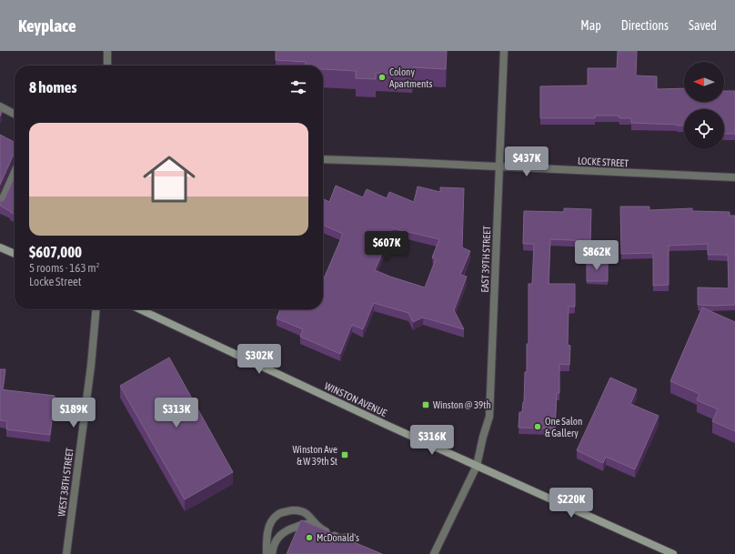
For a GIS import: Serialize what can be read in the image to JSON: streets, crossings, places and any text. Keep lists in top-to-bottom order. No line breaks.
{"streets":{"main road":["WINSTON AVENUE"],"street":["LOCKE STREET","EAST 39TH STREET","WEST 38TH STREET"]},"crossings":[["LOCKE STREET","EAST 39TH STREET"],["EAST 39TH STREET","WINSTON AVENUE"]],"places":{"other":["Colony Apartments","One Salon & Gallery","McDonald's"],"transit":["Winston @ 39th","Winston Ave & W 39th St"]},"north":"left","page":{"header":"Keyplace","nav":["Map","Directions","Saved"],"heading":"8 homes","list":[{"name":"$607,000","note":"5 rooms · 163 m² · Locke Street"}],"price":["$437K","$607K","$862K","$302K","$189K","$313K","$316K","$220K"]}}
